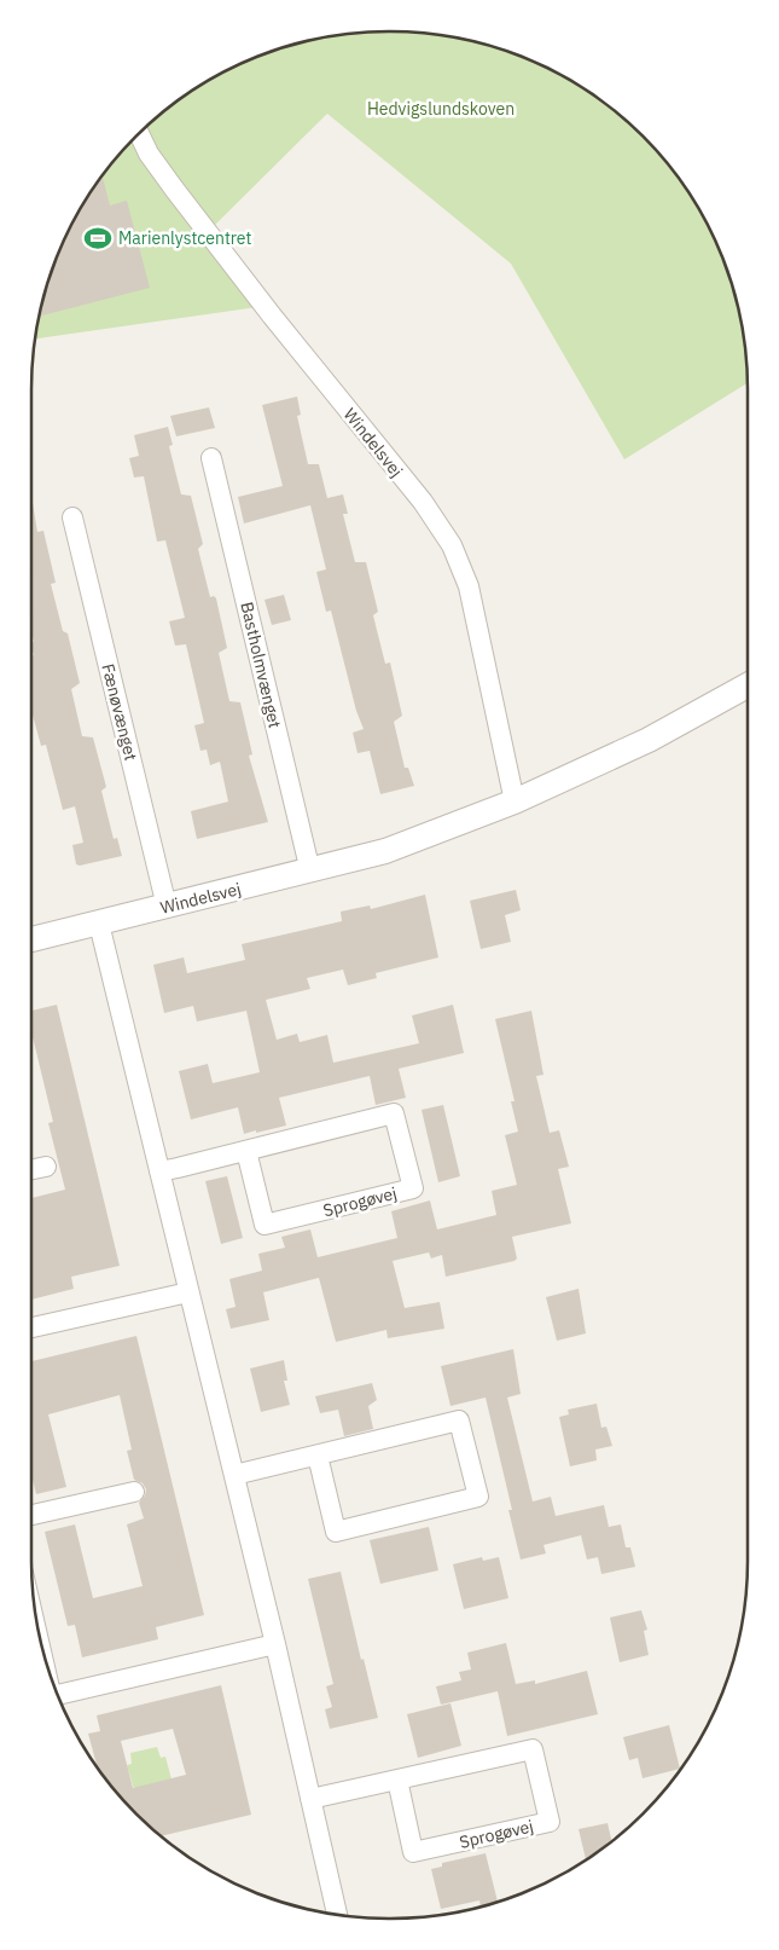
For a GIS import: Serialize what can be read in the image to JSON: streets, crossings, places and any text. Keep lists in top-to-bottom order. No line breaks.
{"streets":{"street":["Windelsvej","Bastholmvænget","Fænøvænget","Sprogøvej"]},"crossings":[["Windelsvej","Bastholmvænget"],["Windelsvej","Fænøvænget"]],"parks":["Hedvigslundskoven"],"places":{"sports":["Marienlystcentret"]}}
